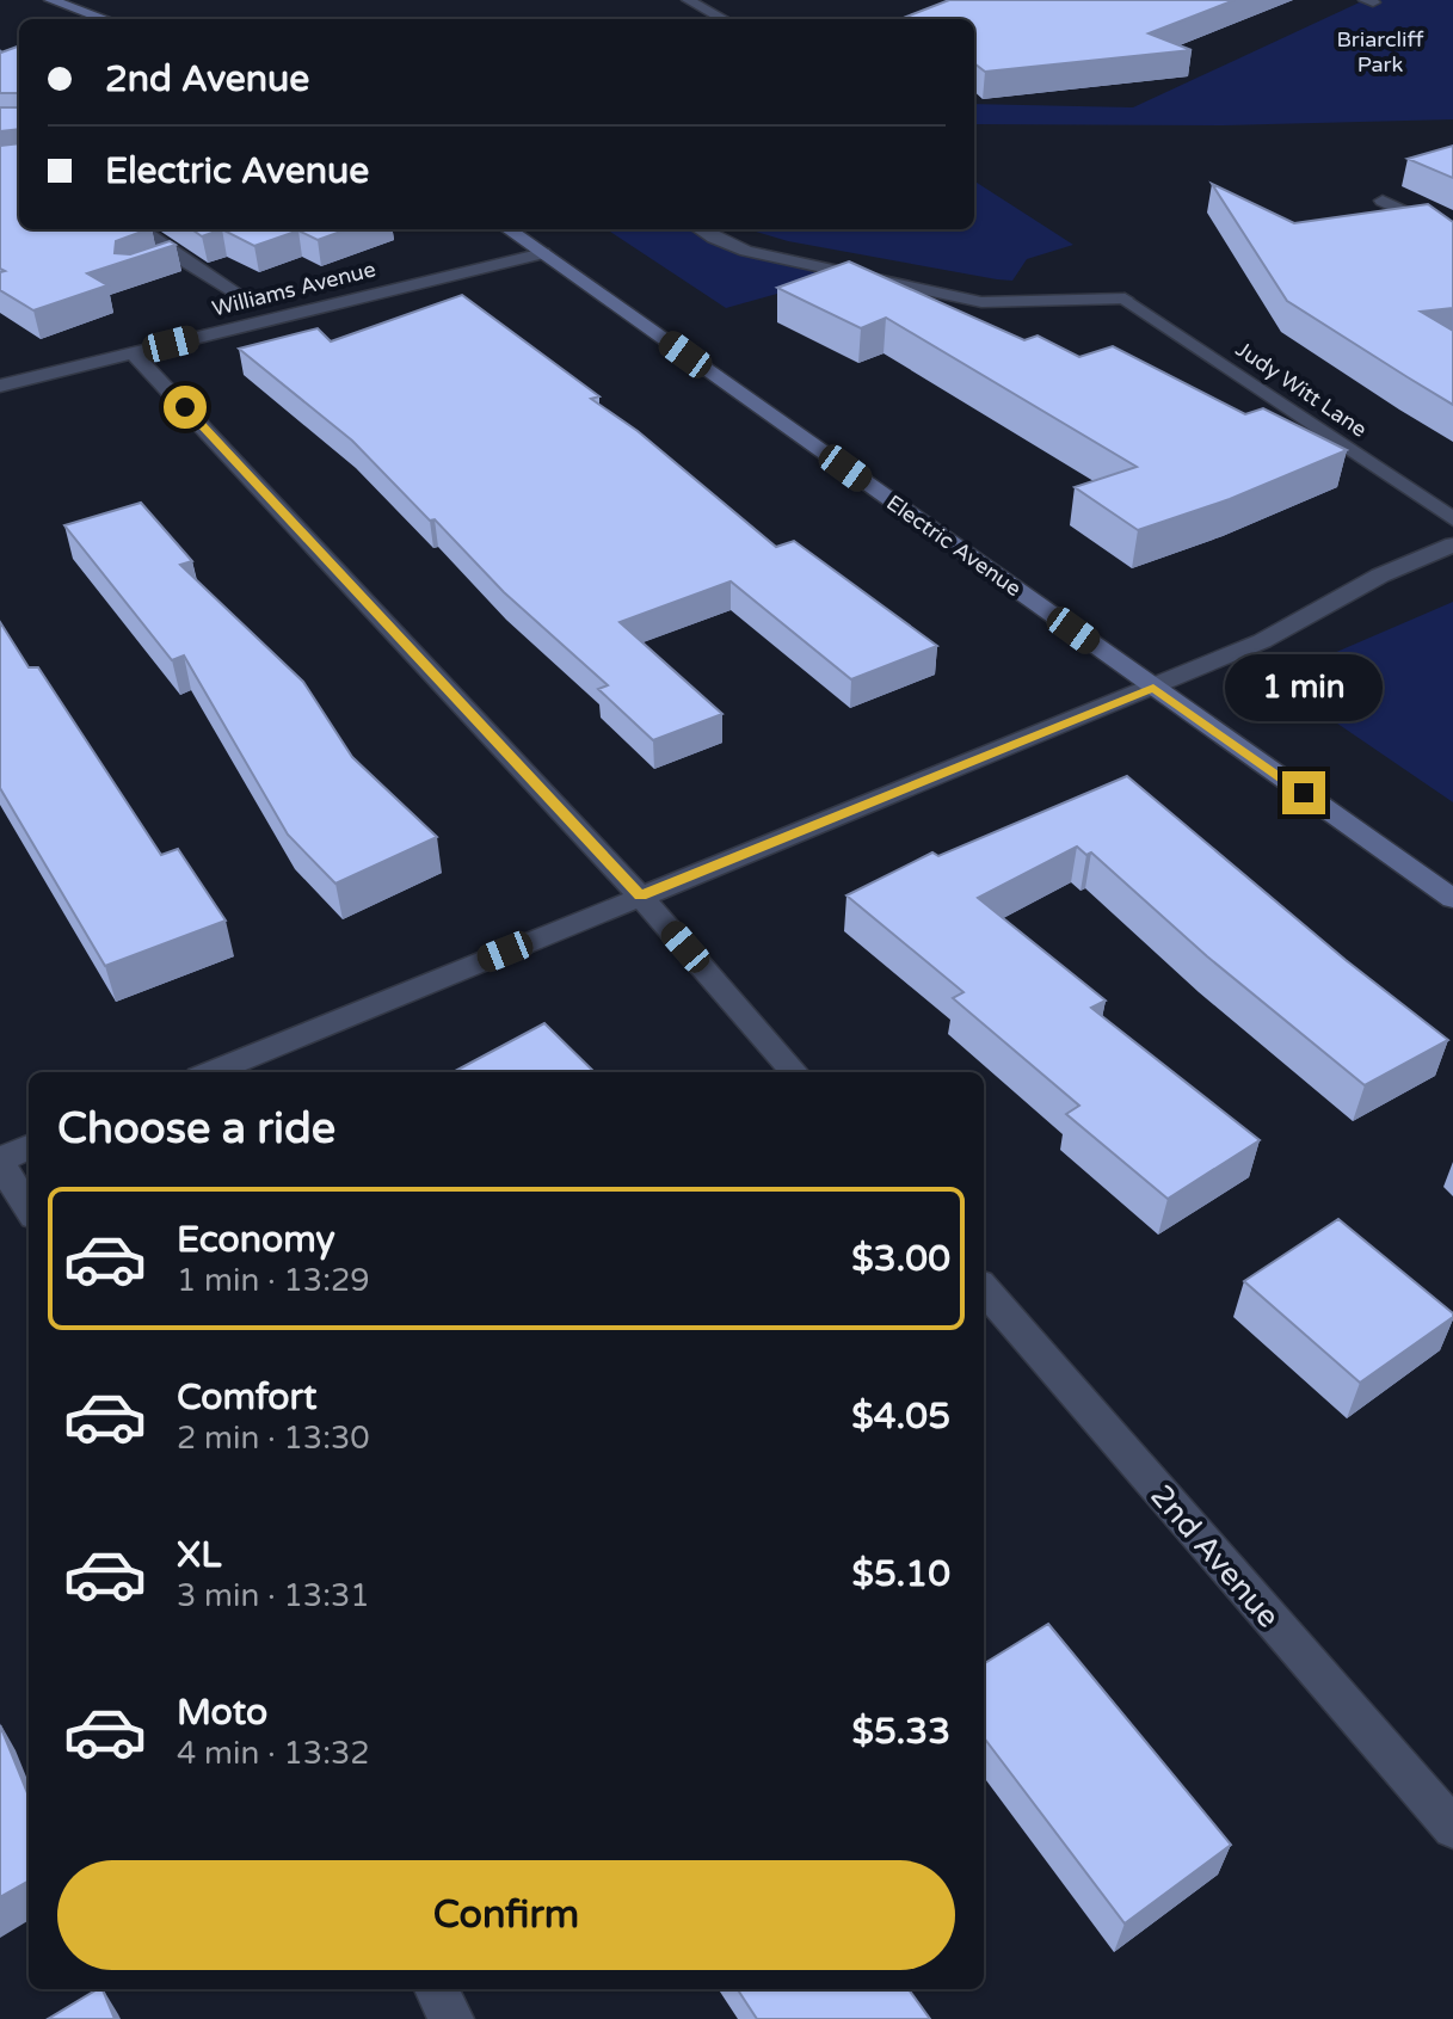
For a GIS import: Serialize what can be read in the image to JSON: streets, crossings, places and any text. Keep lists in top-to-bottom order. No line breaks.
{"streets":{"street":["Williams Avenue","Judy Witt Lane","Electric Avenue","2nd Avenue"]},"crossings":[["Williams Avenue","Electric Avenue"]],"parks":["Briarcliff Park"],"page":{"banner":["2nd Avenue","Electric Avenue"],"bubble":"1 min","heading":"Choose a ride","list":[{"name":"Economy","note":"1 min · 13:29","value":"$3.00"},{"name":"Comfort","note":"2 min · 13:30","value":"$4.05"},{"name":"XL","note":"3 min · 13:31","value":"$5.10"},{"name":"Moto","note":"4 min · 13:32","value":"$5.33"}],"buttons":"Confirm"}}
